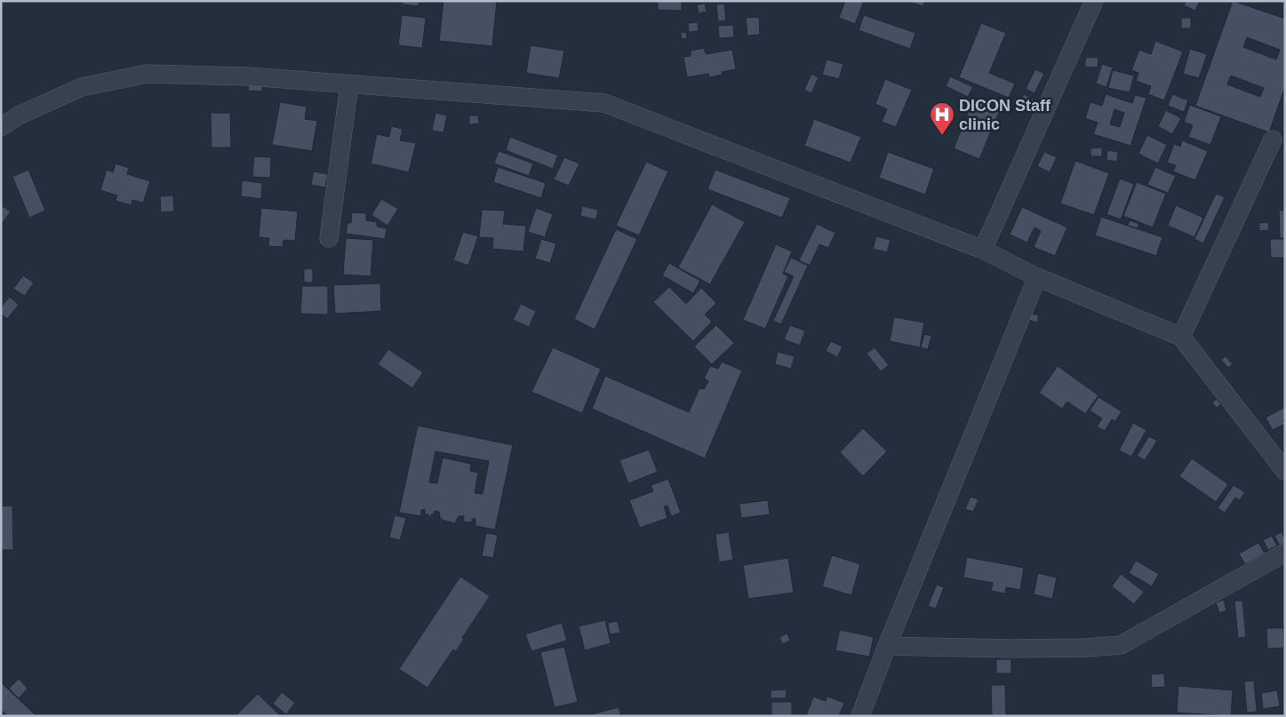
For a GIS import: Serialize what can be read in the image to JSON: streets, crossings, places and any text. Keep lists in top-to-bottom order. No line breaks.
{"places":{"hospital":["DICON Staff clinic"]}}
